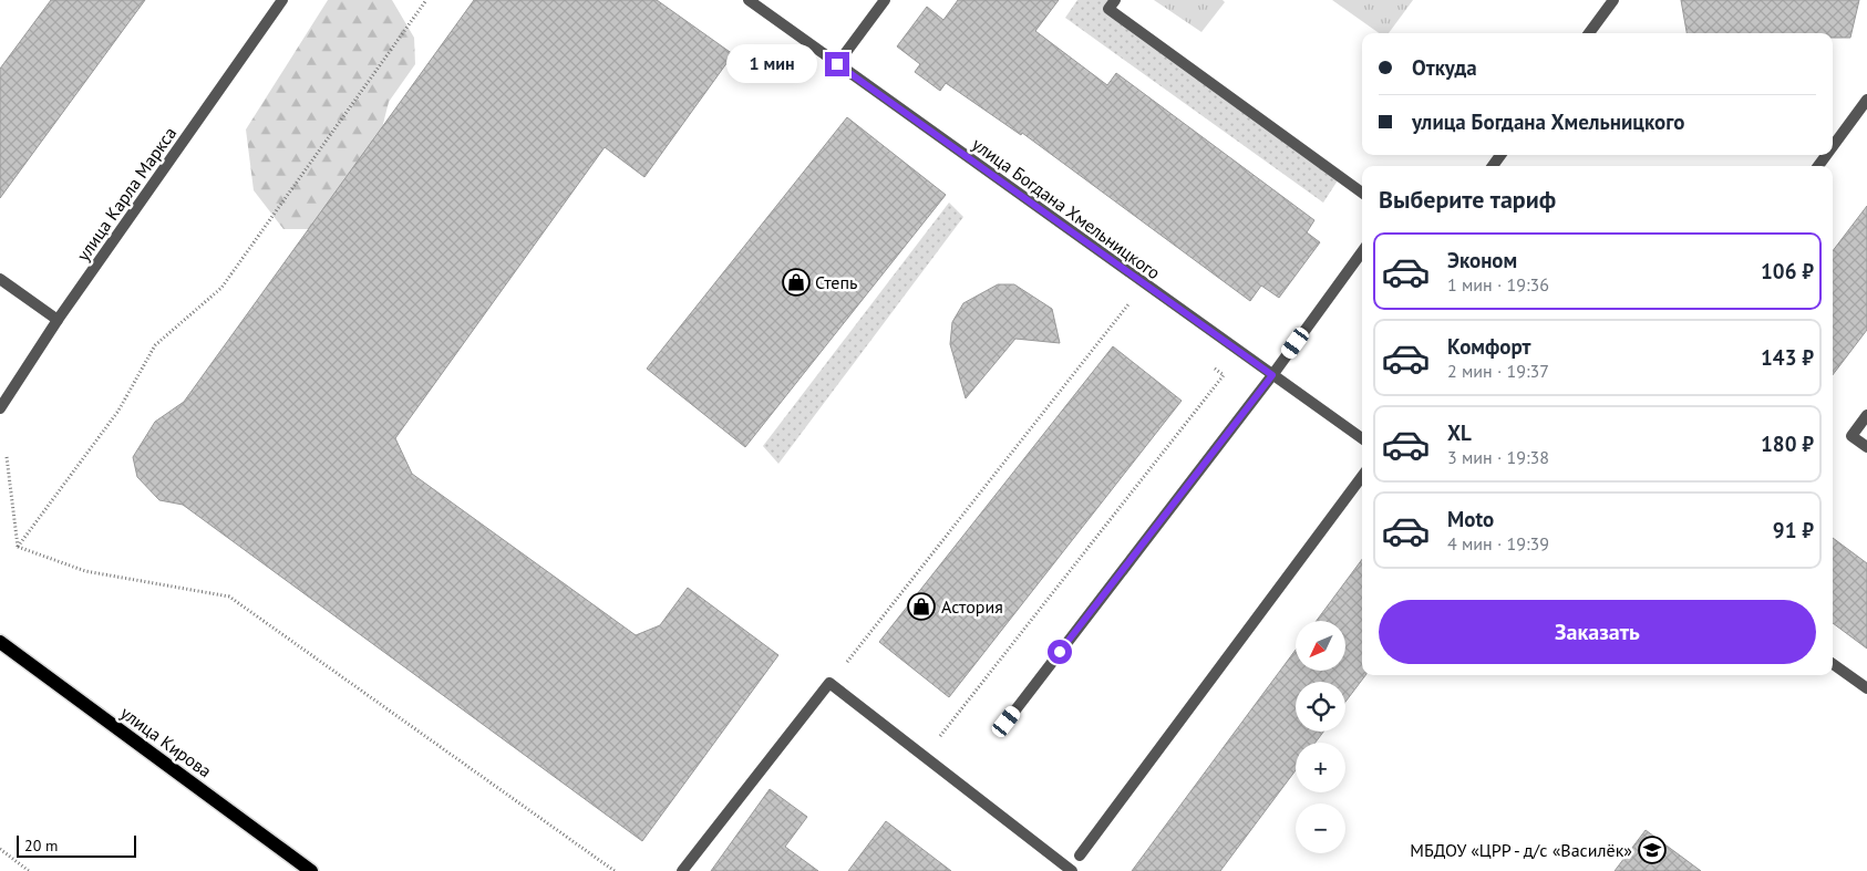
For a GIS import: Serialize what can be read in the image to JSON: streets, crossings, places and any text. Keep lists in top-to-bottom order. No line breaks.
{"streets":{"main road":["улица Кирова"],"street":["улица Карла Маркса","улица Богдана Хмельницкого"]},"places":{"shop":["Степь","Астория"],"school or university":["МБДОУ «ЦРР - д/с «Василёк»"]},"scale_bar":"20 m","north":"bottom left","page":{"banner":["Откуда","улица Богдана Хмельницкого"],"bubble":"1 мин","heading":"Выберите тариф","list":[{"name":"Эконом","note":"1 мин · 19:36","value":"106 ₽"},{"name":"Комфорт","note":"2 мин · 19:37","value":"143 ₽"},{"name":"XL","note":"3 мин · 19:38","value":"180 ₽"},{"name":"Moto","note":"4 мин · 19:39","value":"91 ₽"}],"buttons":"Заказать","map_buttons":["+","−"],"scale":"20 m"}}
